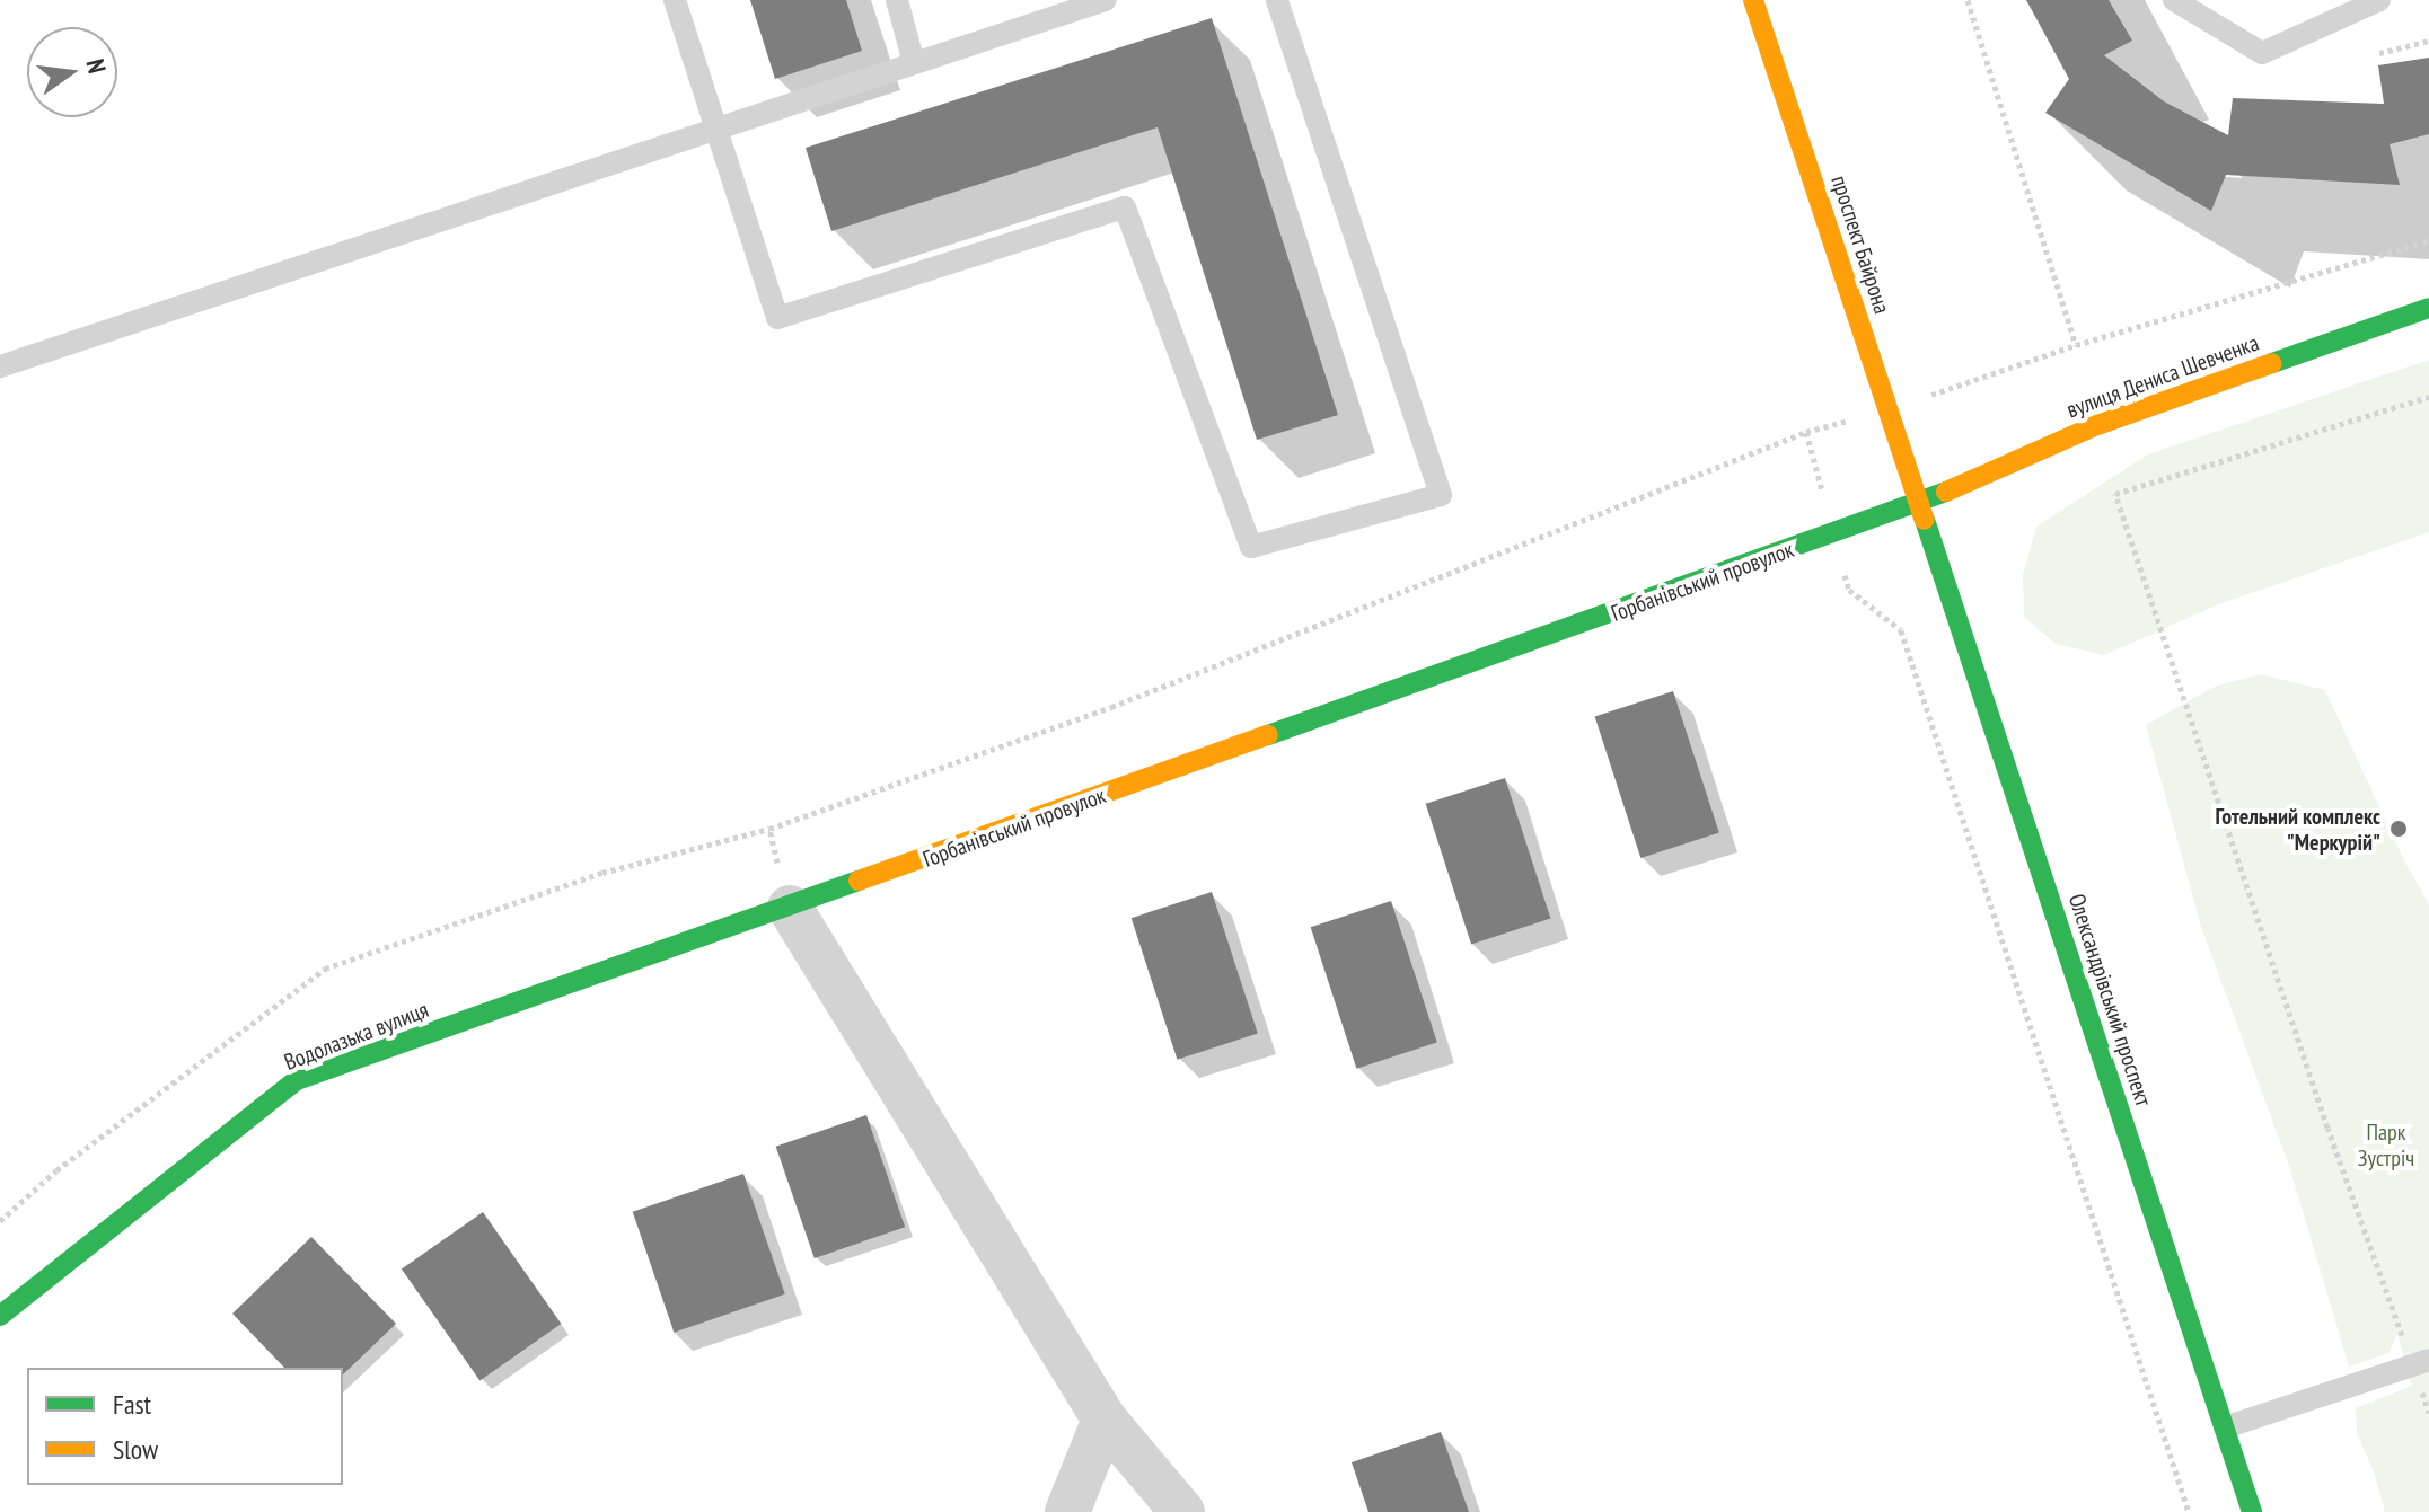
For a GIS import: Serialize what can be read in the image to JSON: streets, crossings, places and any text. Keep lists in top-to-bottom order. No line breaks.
{"streets":{"street":["проспект Байрона","вулиця Дениса Шевченка","Горбанівський провулок","Олександрівський проспект","Водолазька вулиця"]},"crossings":[["проспект Байрона","вулиця Дениса Шевченка"],["проспект Байрона","Горбанівський провулок"],["проспект Байрона","Олександрівський проспект"],["вулиця Дениса Шевченка","Горбанівський провулок"],["вулиця Дениса Шевченка","Олександрівський проспект"],["Горбанівський провулок","Олександрівський проспект"],["Горбанівський провулок","Водолазька вулиця"]],"parks":["Парк Зустріч"],"places":["Готельний комплекс \"Меркурій\""],"legend":["Fast","Slow"],"north":"right"}
